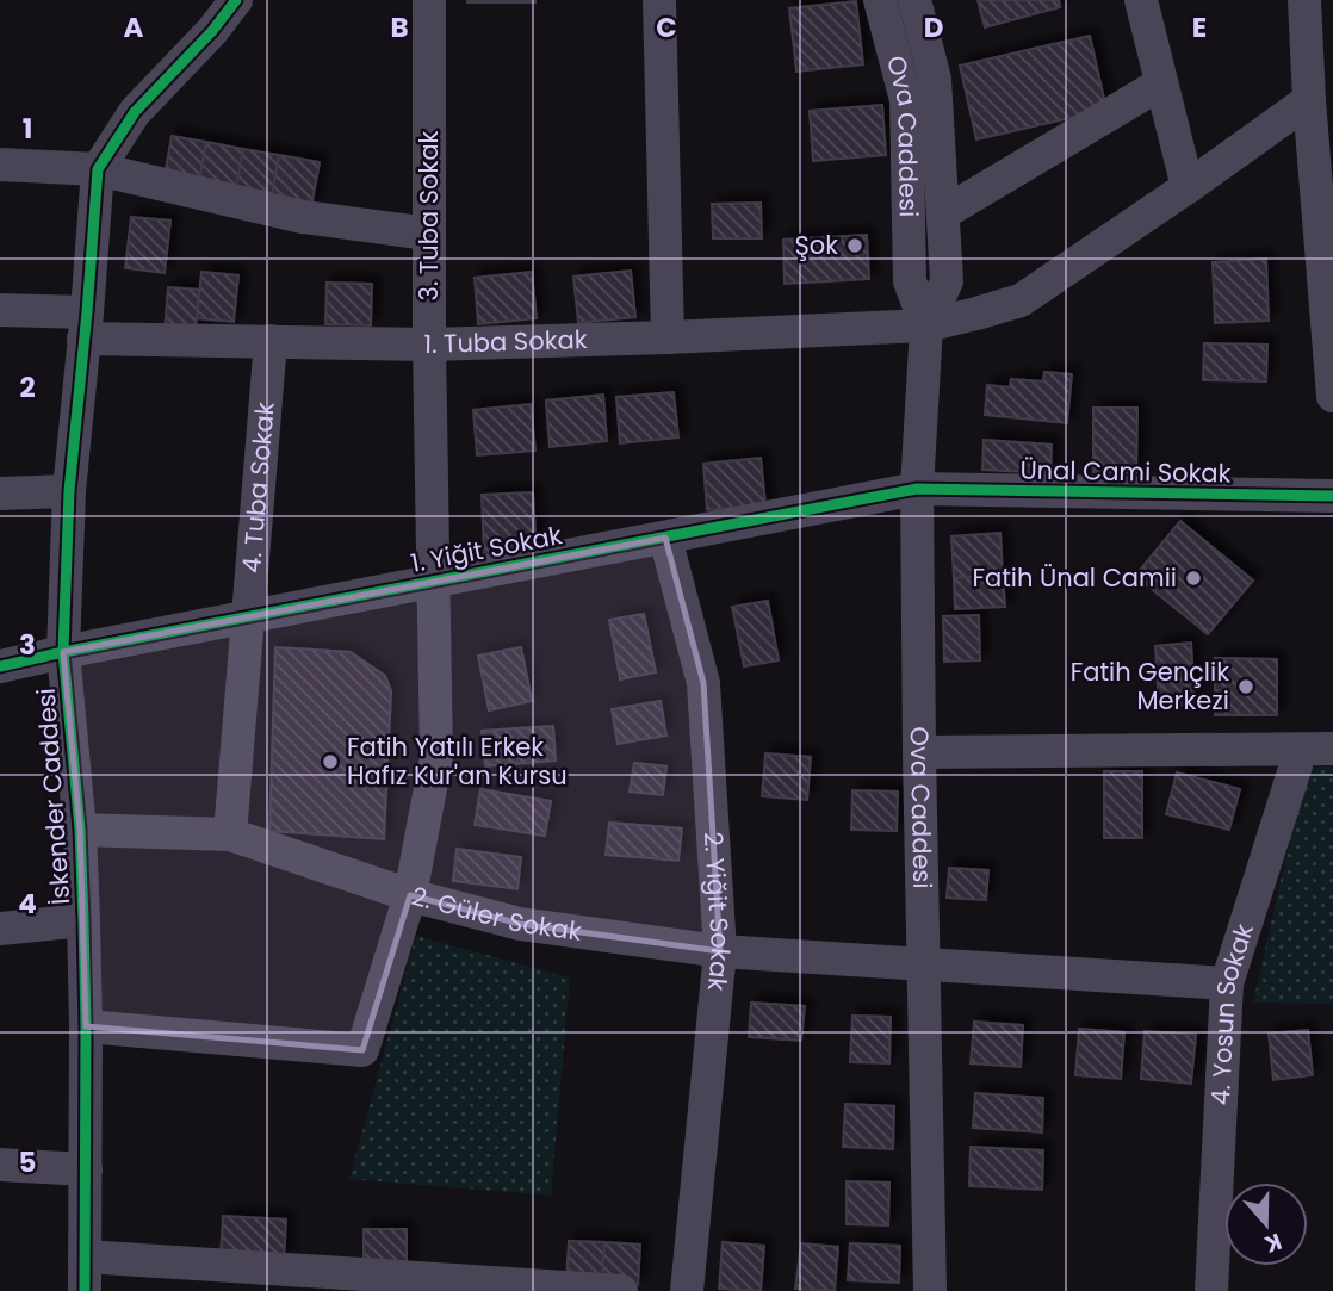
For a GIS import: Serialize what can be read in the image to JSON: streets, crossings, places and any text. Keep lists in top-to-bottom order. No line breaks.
{"streets":{"street":["Ova Caddesi","3. Tuba Sokak","1. Tuba Sokak","Ünal Cami Sokak","4. Tuba Sokak","1. Yiğit Sokak","İskender Caddesi","2. Yiğit Sokak","2. Güler Sokak","4. Yosun Sokak"]},"crossings":[["Ova Caddesi","1. Tuba Sokak"],["Ova Caddesi","Ünal Cami Sokak"],["Ova Caddesi","1. Yiğit Sokak"],["Ova Caddesi","2. Güler Sokak"],["3. Tuba Sokak","1. Tuba Sokak"],["3. Tuba Sokak","1. Yiğit Sokak"],["3. Tuba Sokak","İskender Caddesi"],["3. Tuba Sokak","2. Güler Sokak"],["1. Tuba Sokak","4. Tuba Sokak"],["1. Tuba Sokak","İskender Caddesi"],["Ünal Cami Sokak","1. Yiğit Sokak"],["4. Tuba Sokak","1. Yiğit Sokak"],["4. Tuba Sokak","2. Güler Sokak"],["1. Yiğit Sokak","İskender Caddesi"],["1. Yiğit Sokak","2. Yiğit Sokak"],["İskender Caddesi","2. Güler Sokak"],["2. Yiğit Sokak","2. Güler Sokak"],["2. Güler Sokak","4. Yosun Sokak"]],"places":["Şok","Fatih Ünal Camii","Fatih Gençlik Merkezi","Fatih Yatılı Erkek Hafız Kur'an Kursu"],"north":"bottom","grid":{"columns":["A","B","C","D","E"],"rows":["1","2","3","4","5"]}}
